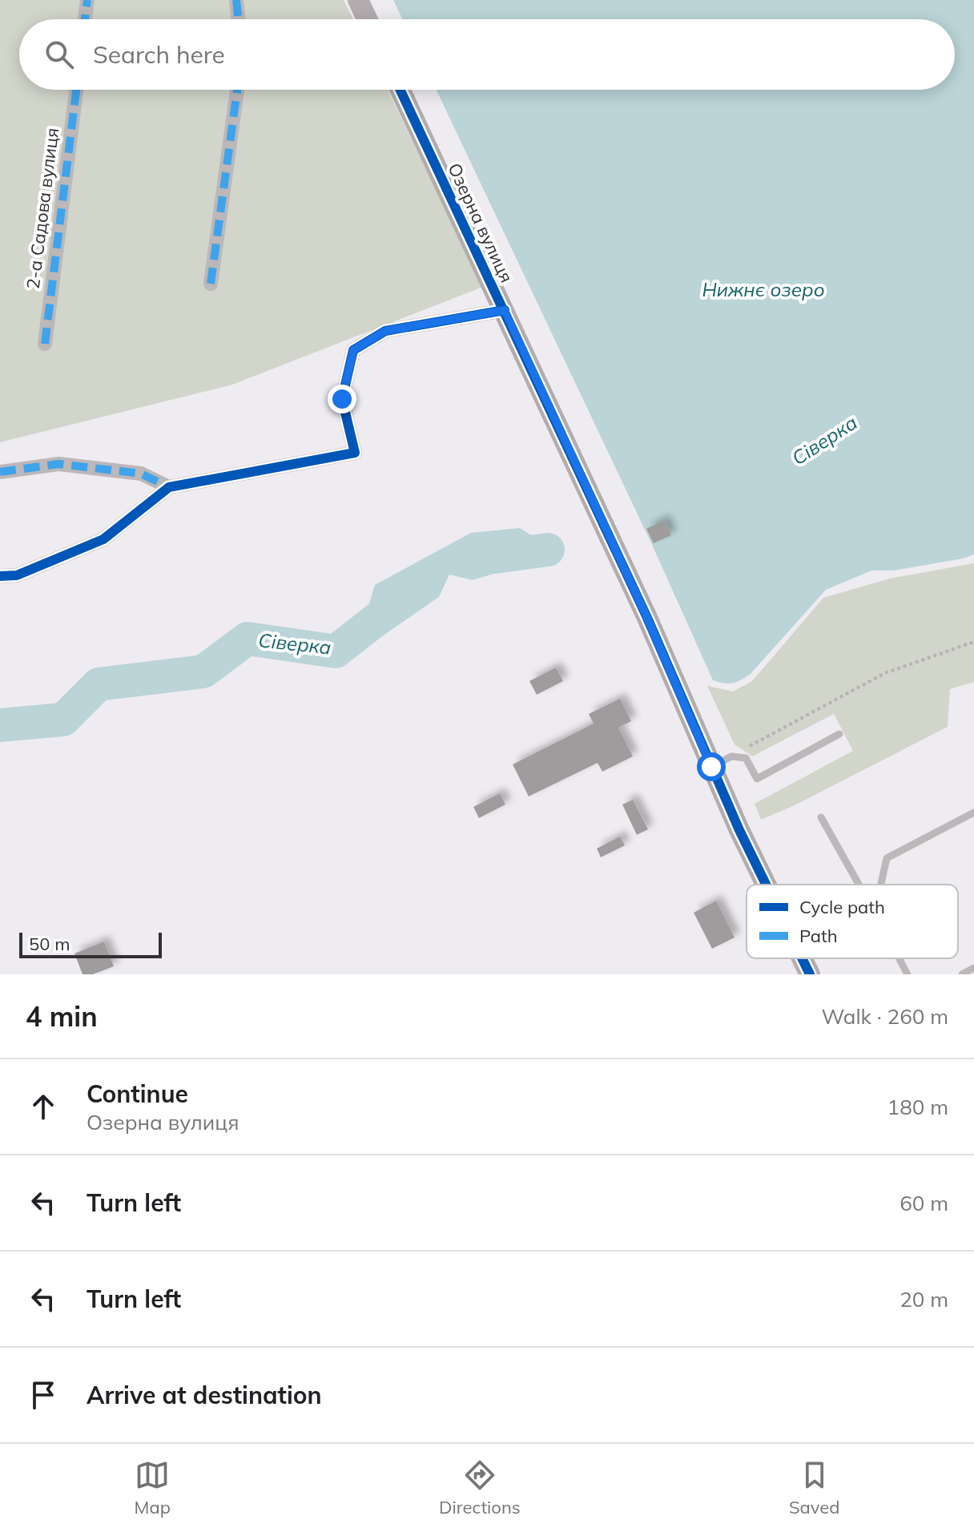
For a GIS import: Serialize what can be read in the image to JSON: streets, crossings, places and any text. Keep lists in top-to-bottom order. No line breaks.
{"streets":{"street":["2-а Садова вулиця","Озерна вулиця"]},"water":["Нижнє озеро","Сіверка"],"legend":["Cycle path","Path"],"scale_bar":"50 m","page":{"search":"Search here","scale":"50 m","heading":["4 min","Walk · 260 m"],"list":[["Continue","Озерна вулиця","180 m"],["Turn left","60 m"],["Turn left","20 m"],"Arrive at destination"],"nav":["Map","Directions","Saved"]}}
